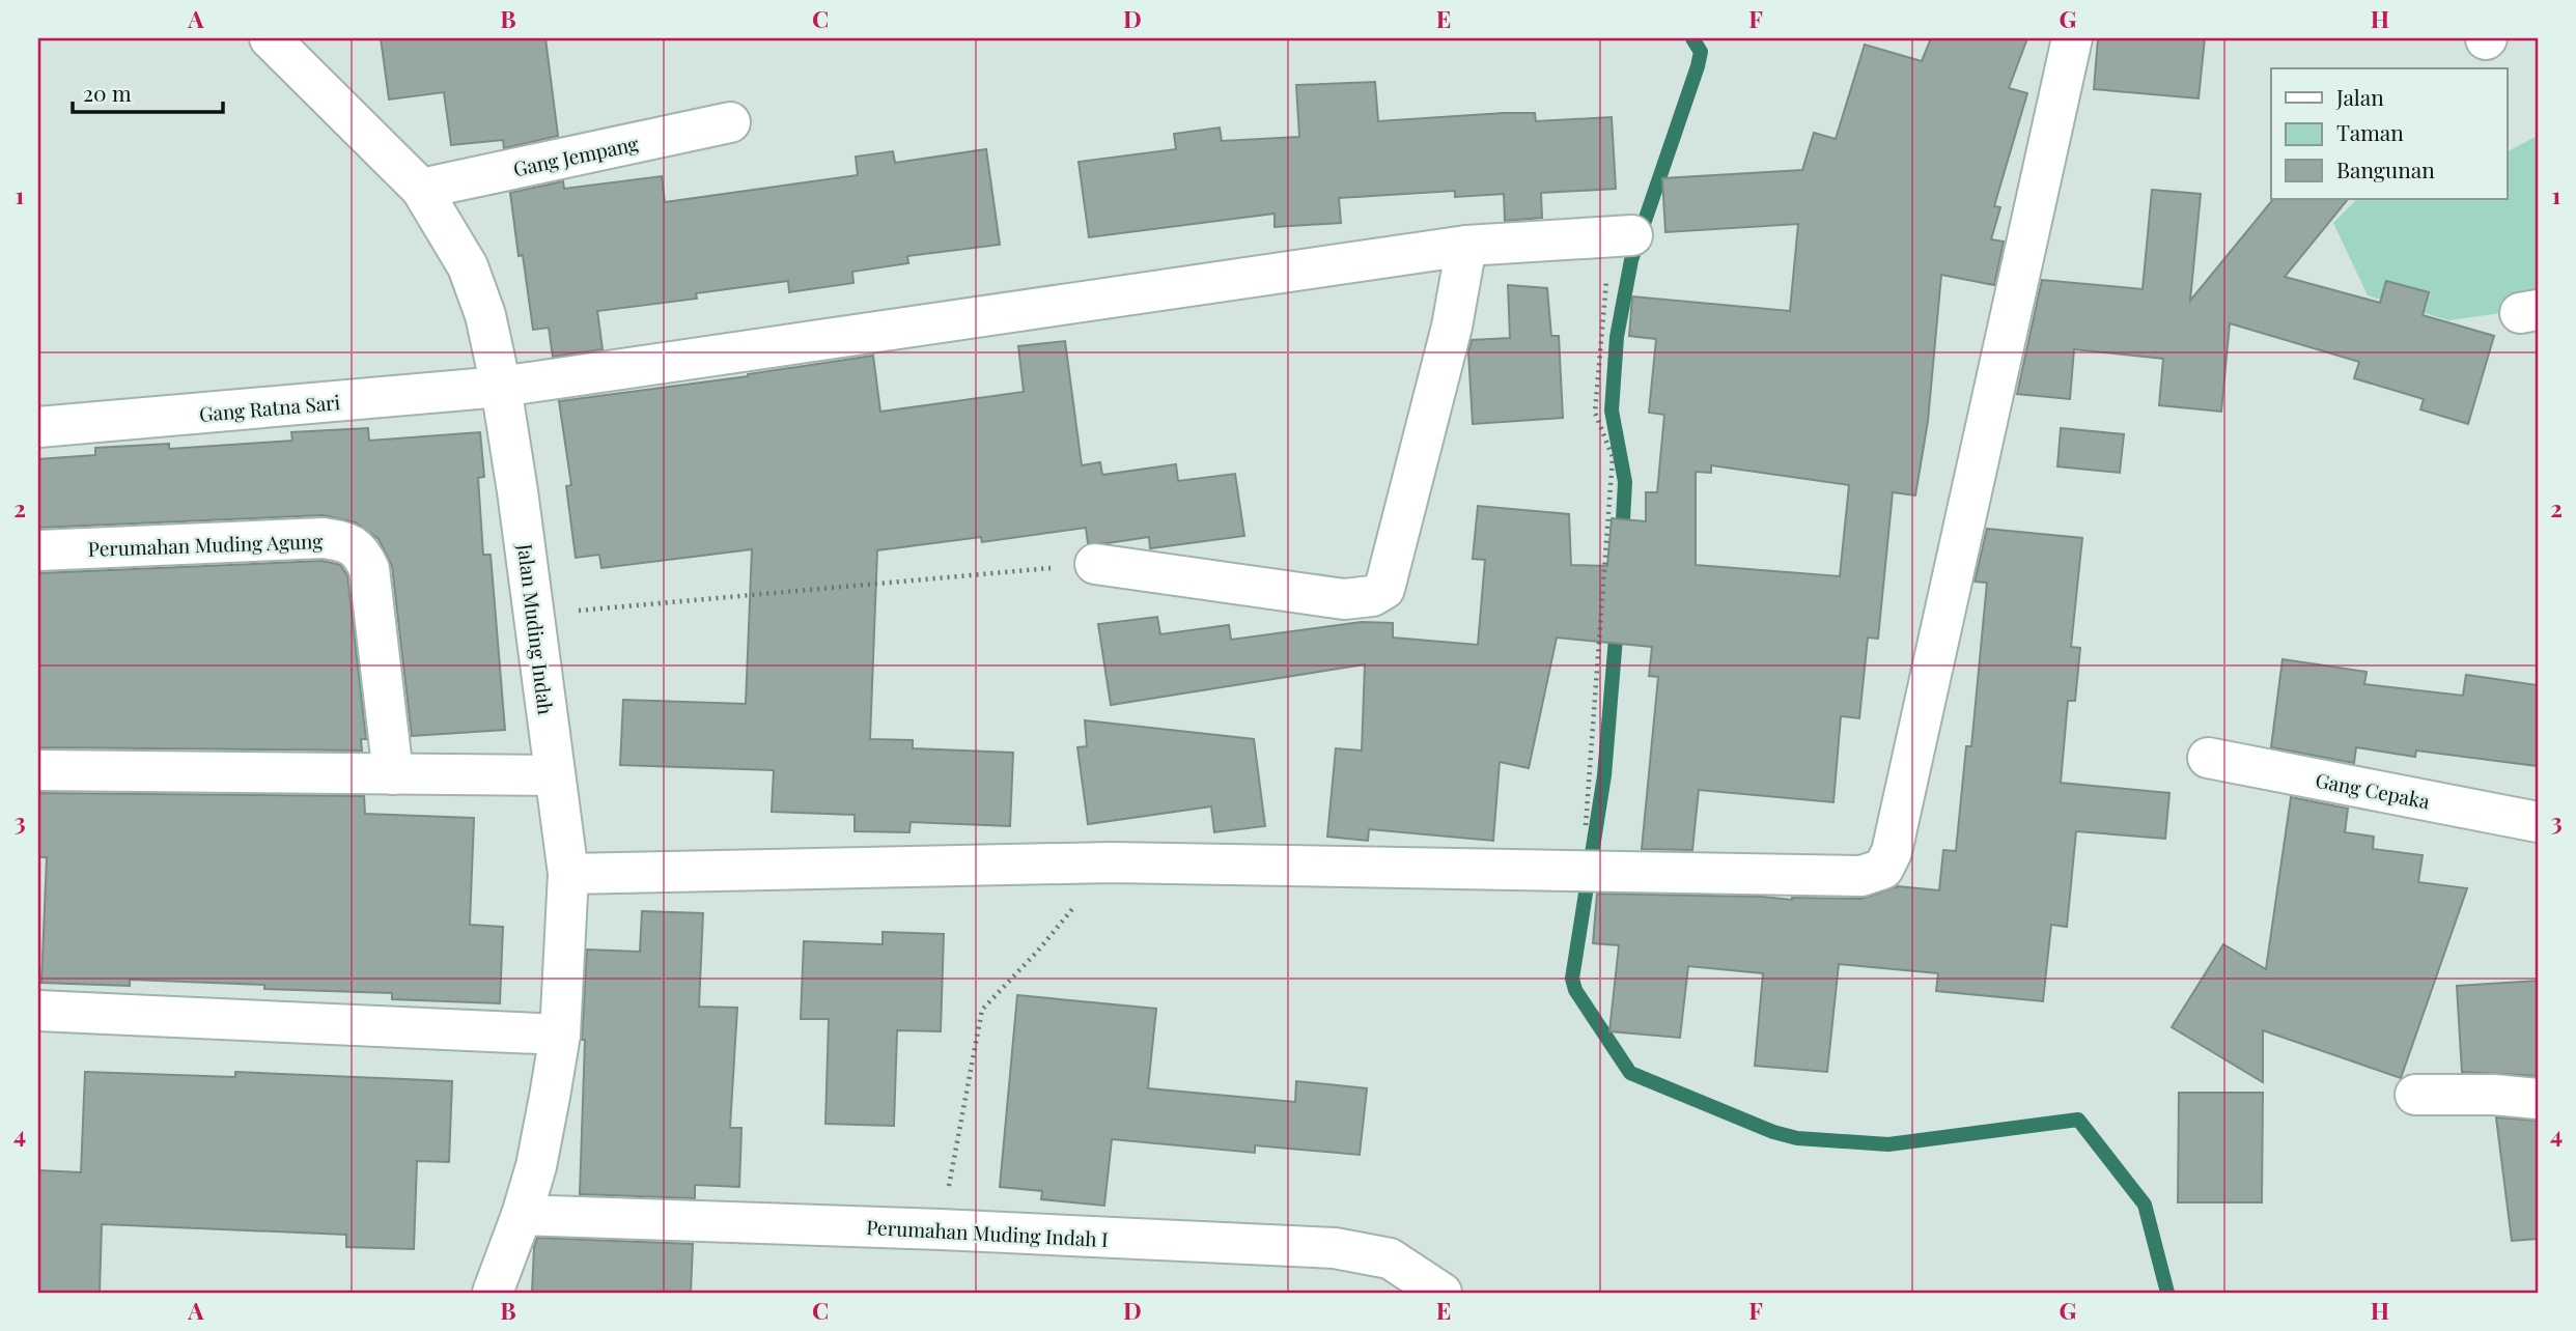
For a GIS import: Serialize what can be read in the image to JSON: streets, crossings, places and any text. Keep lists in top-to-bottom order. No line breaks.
{"streets":{"street":["Gang Jempang","Gang Ratna Sari","Perumahan Muding Agung","Jalan Muding Indah","Gang Cepaka","Perumahan Muding Indah I"]},"crossings":[["Gang Jempang","Jalan Muding Indah"],["Gang Ratna Sari","Jalan Muding Indah"],["Jalan Muding Indah","Perumahan Muding Indah I"]],"legend":["Jalan","Taman","Bangunan"],"scale_bar":"20 m","grid":{"columns":["A","B","C","D","E","F","G","H"],"rows":["1","2","3","4"]}}
